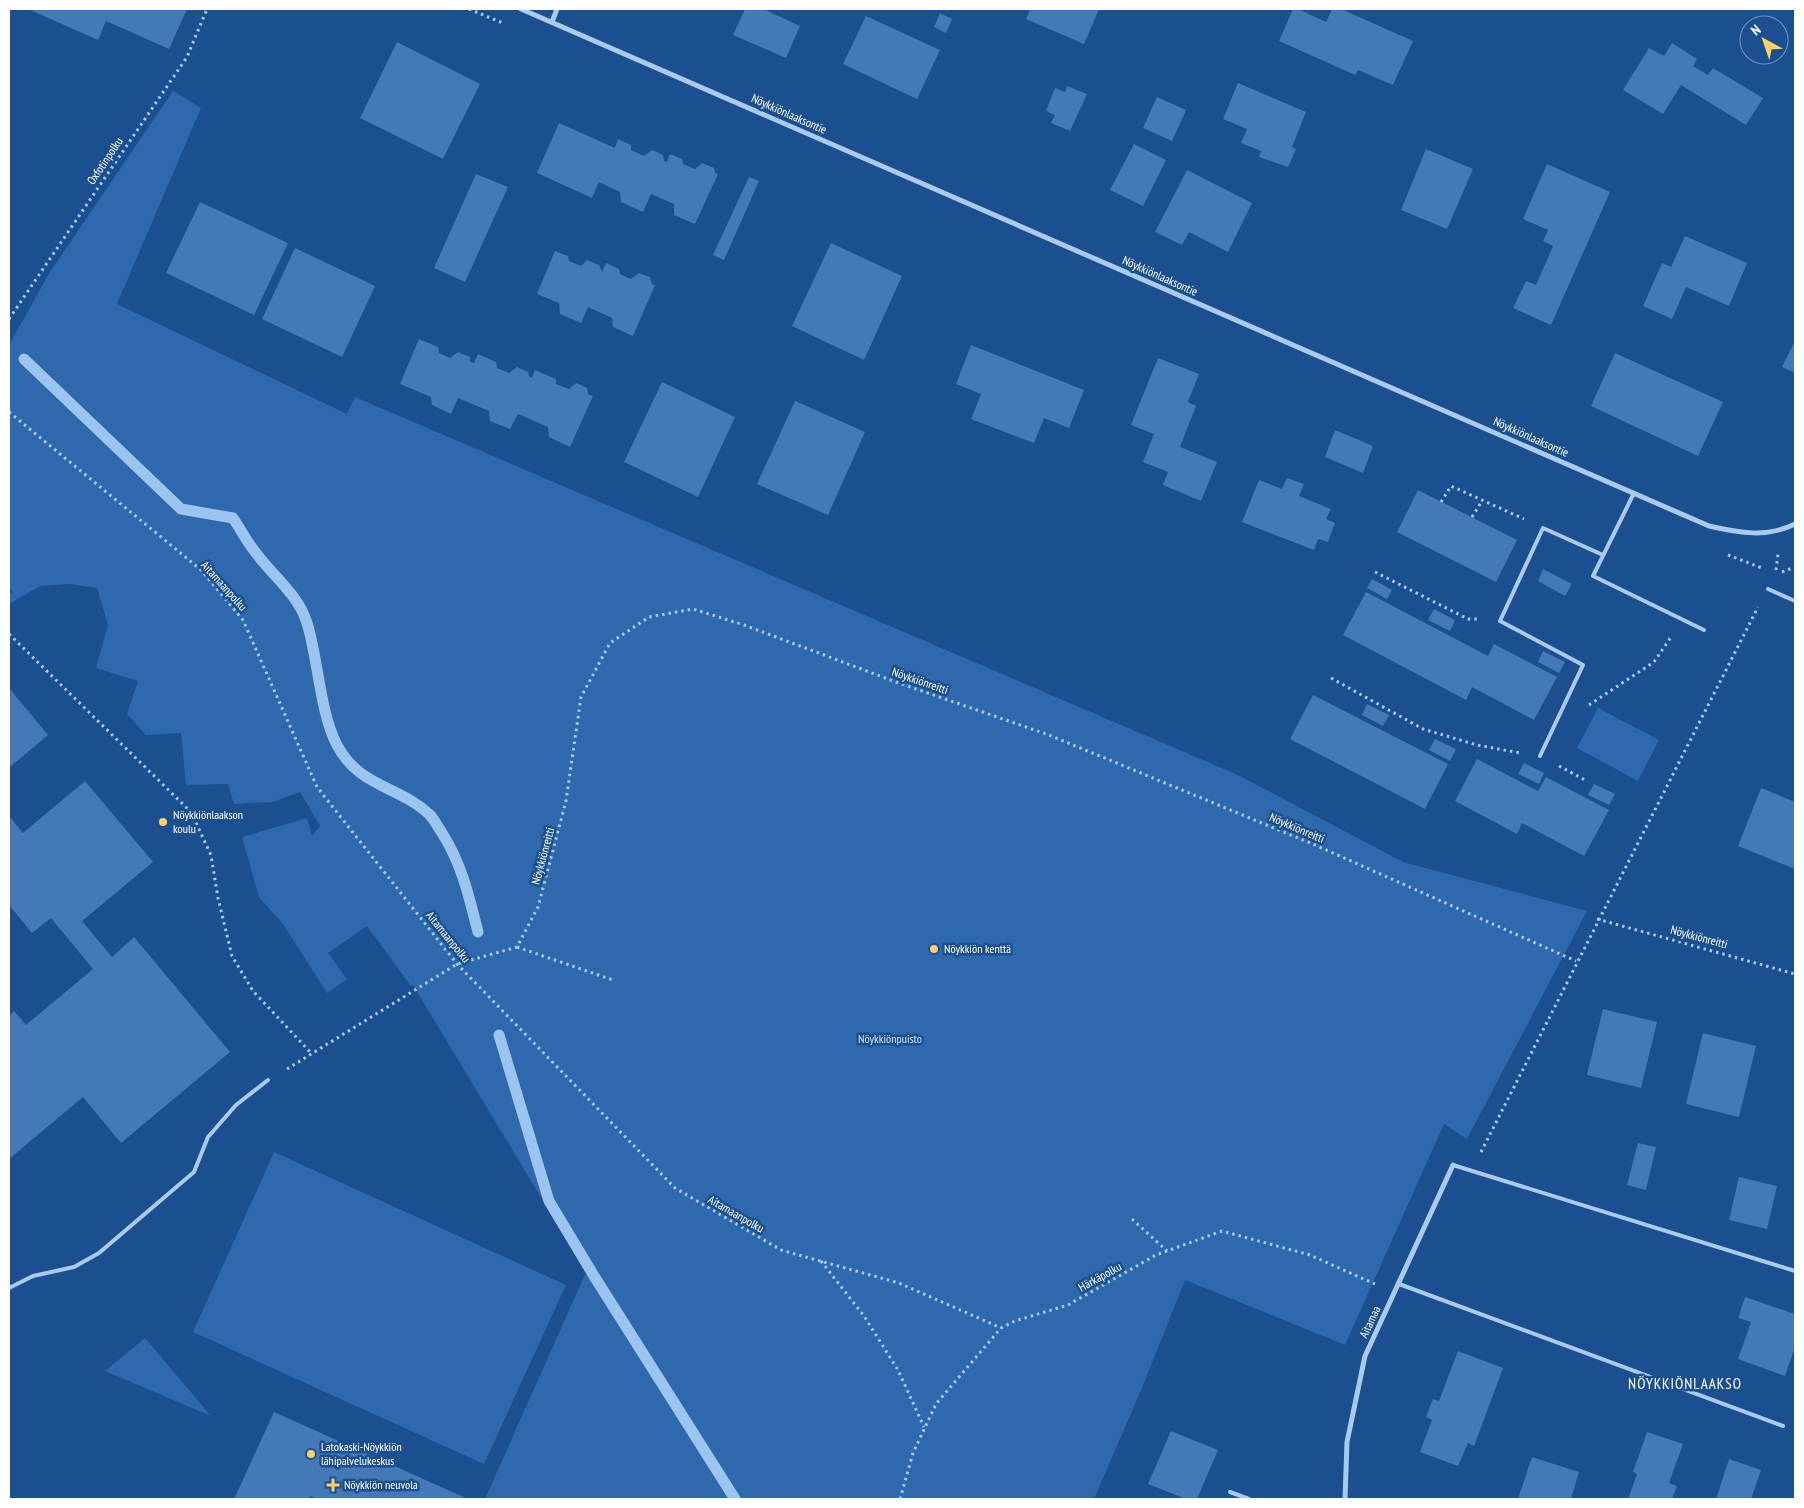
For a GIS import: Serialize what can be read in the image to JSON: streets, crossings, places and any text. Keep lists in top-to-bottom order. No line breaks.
{"streets":{"street":["Nöykkiönlaaksontie","Aitamaa"],"path":["Oxfotinpolku","Aitamaanpolku","Nöykkiönreitti","Härkäpolku"]},"crossings":[["Aitamaanpolku","Härkäpolku"],["Härkäpolku","Aitamaa"]],"districts":["NÖYKKIÖNLAAKSO"],"parks":["Nöykkiönpuisto"],"places":{"other":["Nöykkiönlaakson koulu","Nöykkiön kenttä","Latokaski-Nöykkiön lähipalvelukeskus"],"health":["Nöykkiön neuvola"]},"north":"top left"}
